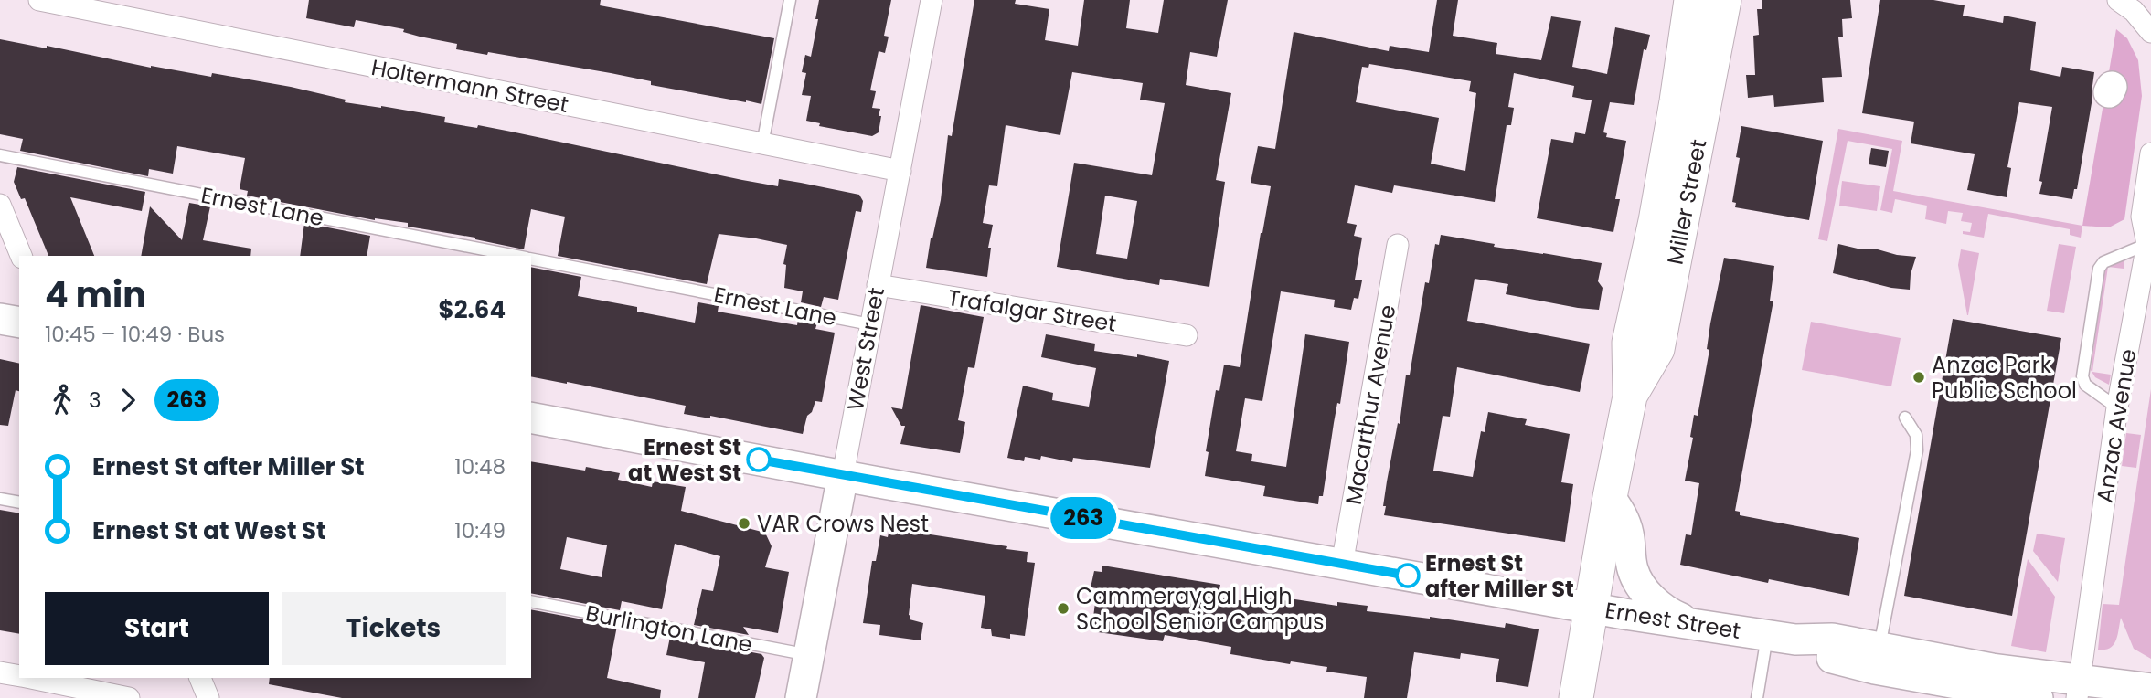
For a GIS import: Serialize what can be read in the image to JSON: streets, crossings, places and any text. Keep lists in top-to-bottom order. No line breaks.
{"streets":{"main road":["Miller Street"],"street":["Holtermann Street","Trafalgar Street","West Street","Macarthur Avenue","Anzac Avenue","Ernest Street"],"lane":["Ernest Lane","Burlington Lane"]},"crossings":[["Holtermann Street","West Street"],["Miller Street","Ernest Street"],["Ernest Lane","West Street"],["Trafalgar Street","West Street"],["West Street","Ernest Street"],["West Street","Burlington Lane"],["Macarthur Avenue","Ernest Street"],["Anzac Avenue","Ernest Street"]],"places":["Anzac Park Public School","Ernest St at West St","VAR Crows Nest","Ernest St after Miller St","Cammeraygal High School Senior Campus"],"lines":["bus line 263"],"page":{"on_map":"263","heading":["4 min","10:45 – 10:49 · Bus","$2.64"],"legs":["3","263"],"list":[{"name":"Ernest St after Miller St","value":"10:48"},{"name":"Ernest St at West St","value":"10:49"}],"buttons":["Start","Tickets"]}}
